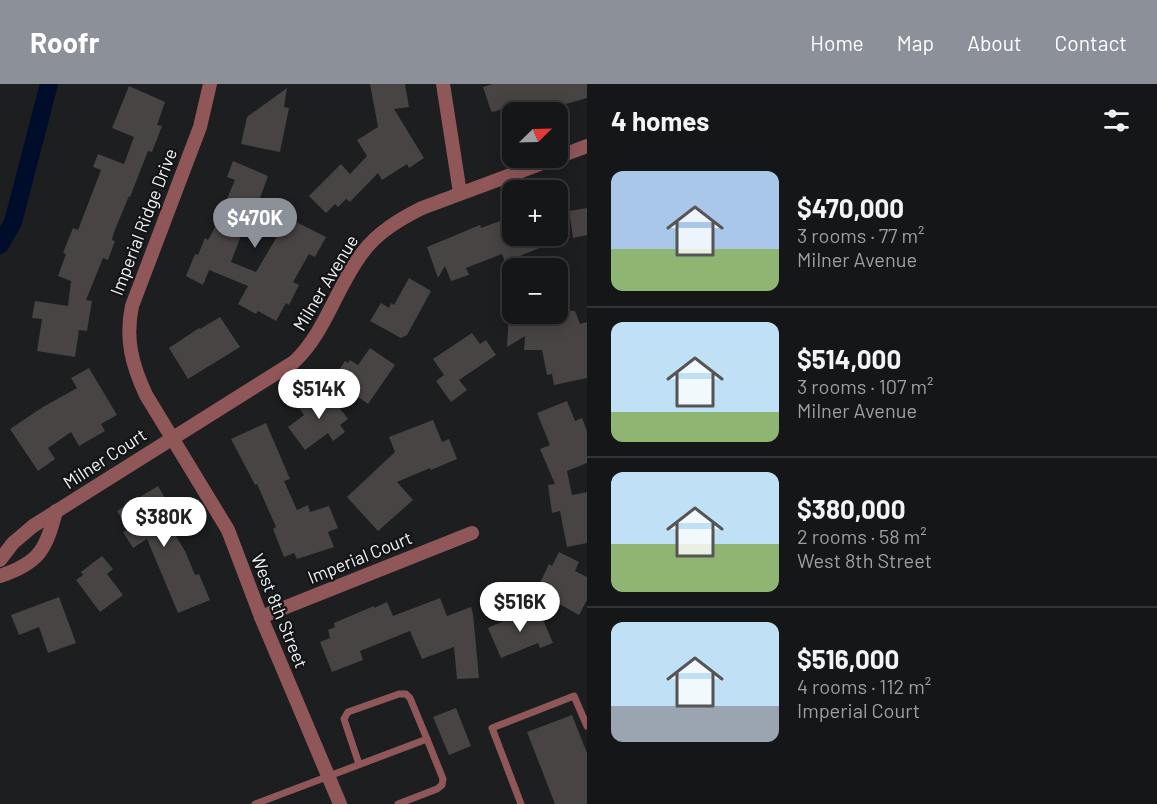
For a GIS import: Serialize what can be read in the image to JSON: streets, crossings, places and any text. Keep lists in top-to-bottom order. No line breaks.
{"streets":{"street":["Imperial Ridge Drive","Milner Avenue","Milner Court","Imperial Court","West 8th Street"]},"crossings":[["Imperial Ridge Drive","Milner Avenue"],["Imperial Ridge Drive","Milner Court"],["Imperial Ridge Drive","West 8th Street"],["Milner Avenue","Milner Court"],["Milner Avenue","West 8th Street"],["Milner Court","West 8th Street"],["Imperial Court","West 8th Street"]],"north":"top right","page":{"header":"Roofr","nav":["Home","Map","About","Contact"],"heading":"4 homes","map_buttons":["+","−"],"list":[{"name":"$470,000","note":"3 rooms · 77 m² · Milner Avenue"},{"name":"$514,000","note":"3 rooms · 107 m² · Milner Avenue"},{"name":"$380,000","note":"2 rooms · 58 m² · West 8th Street"},{"name":"$516,000","note":"4 rooms · 112 m² · Imperial Court"}],"price":["$470K","$514K","$380K","$516K"]}}
